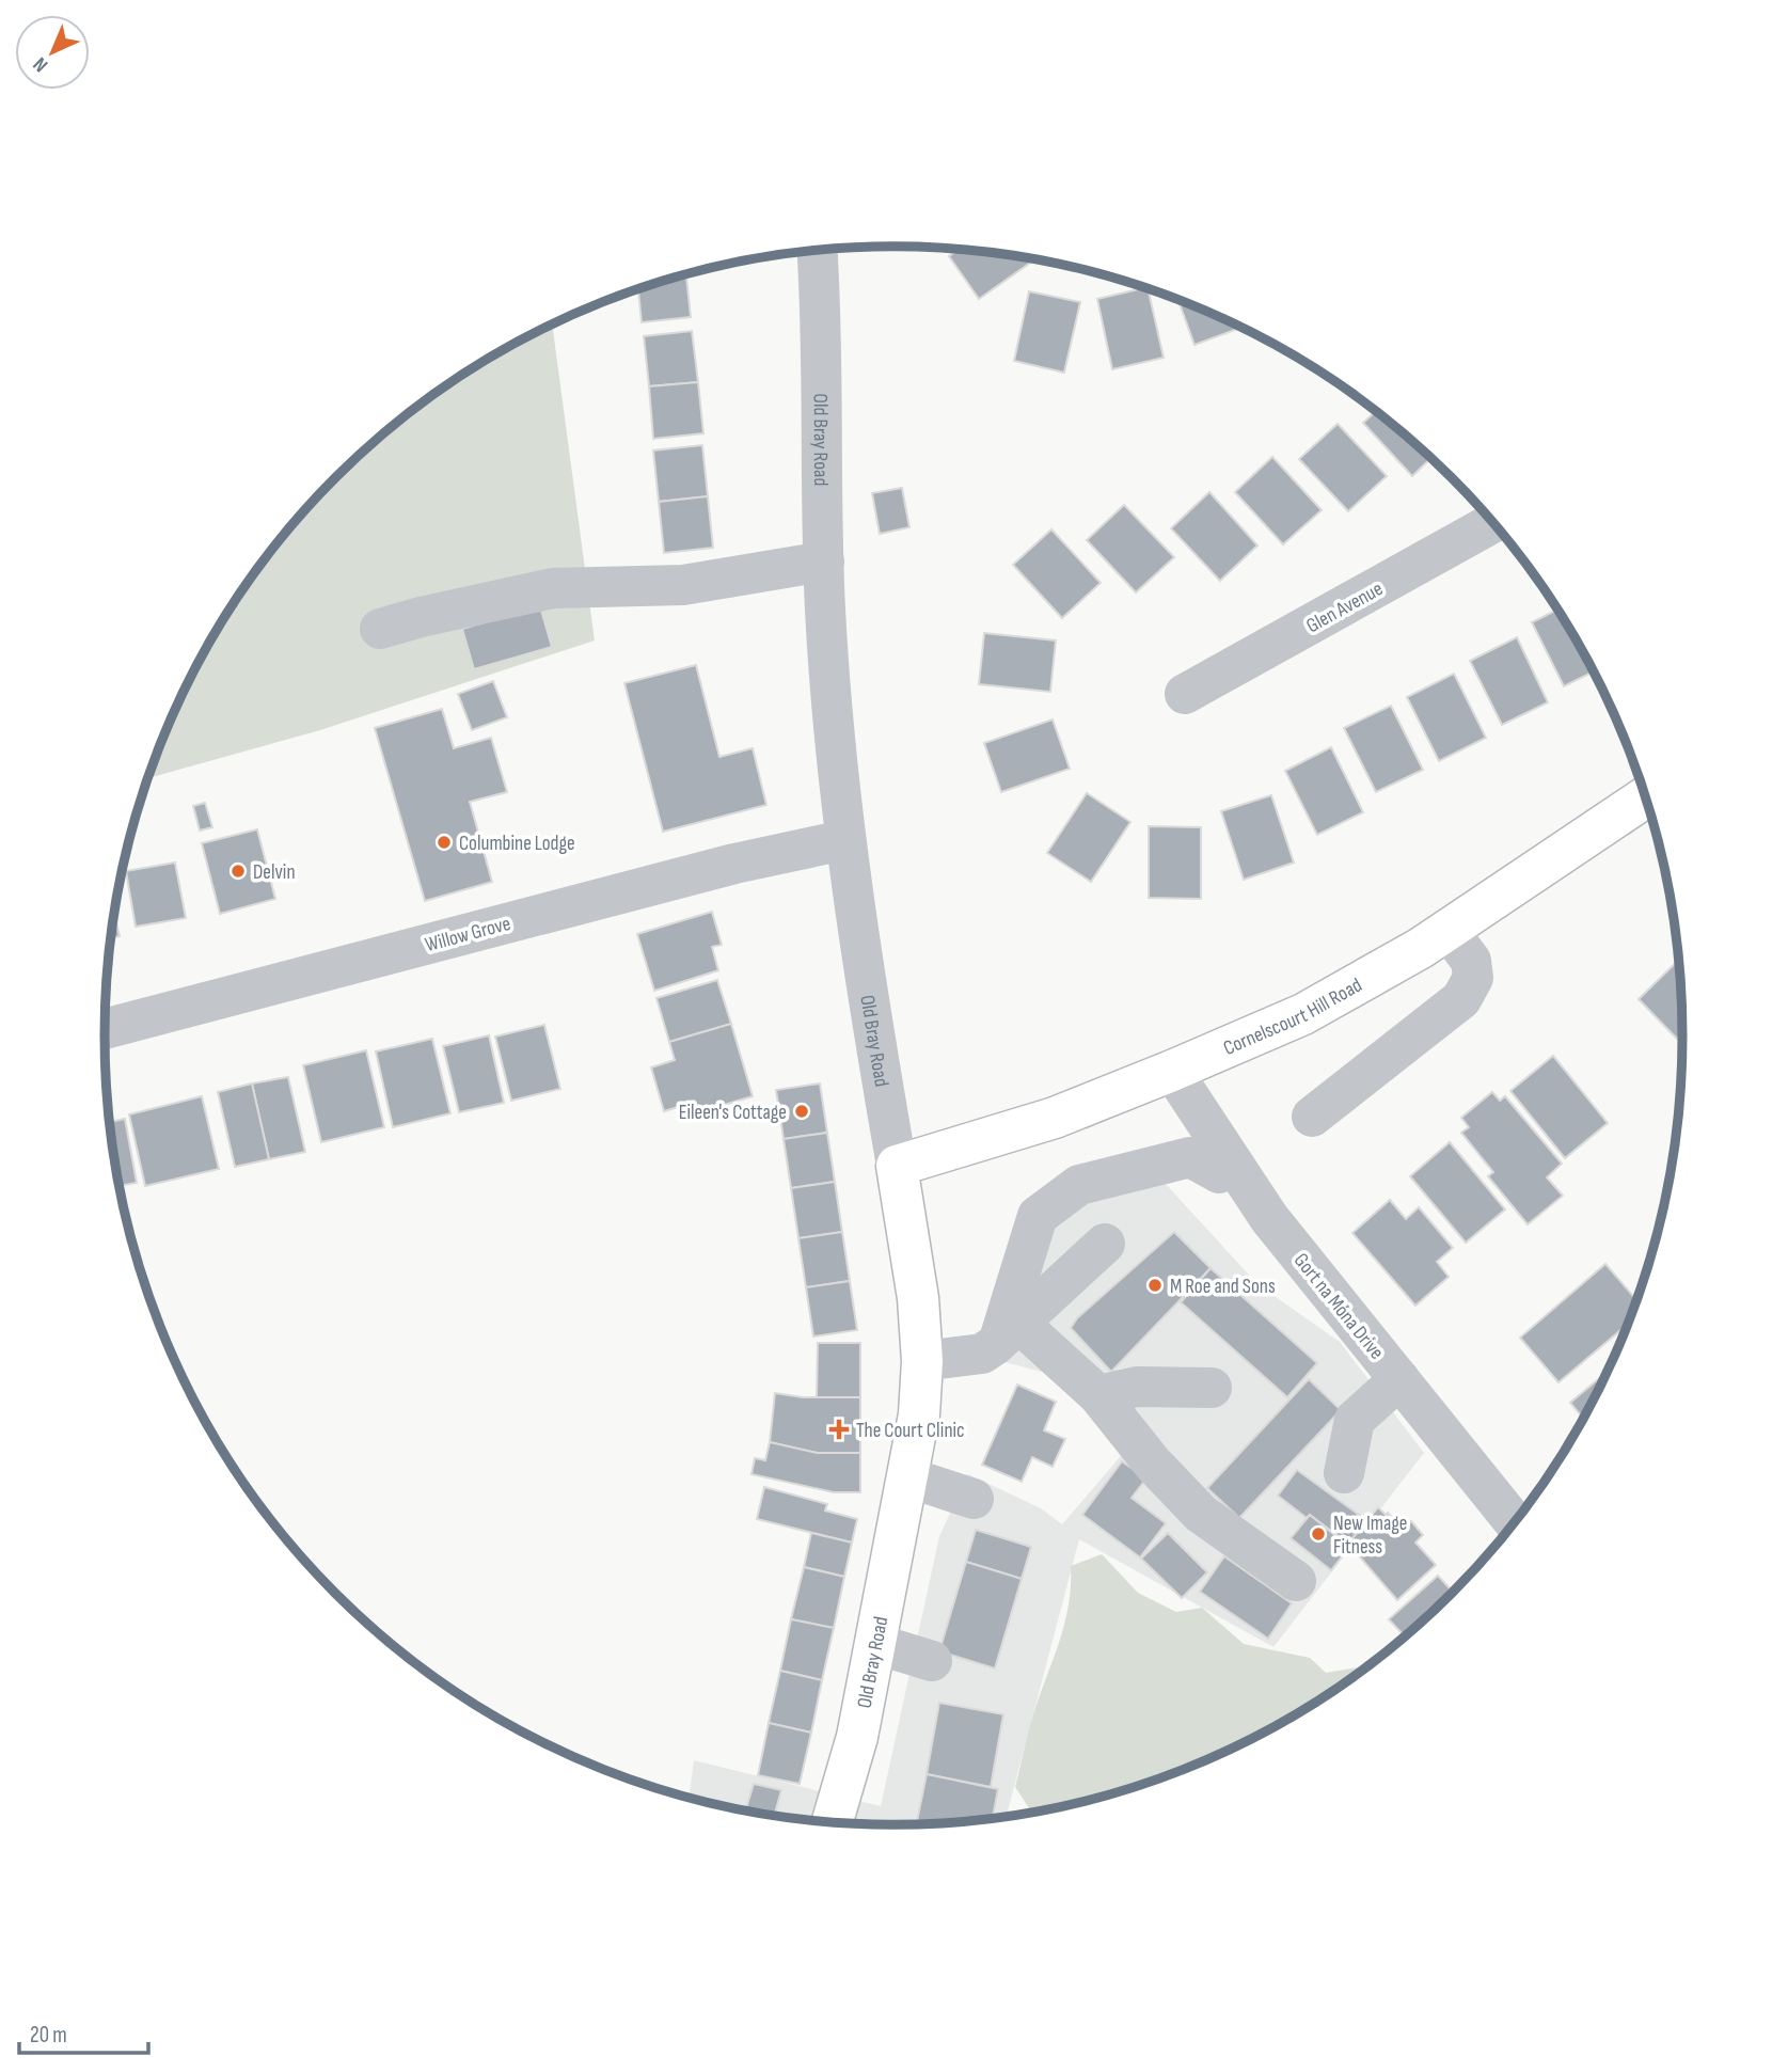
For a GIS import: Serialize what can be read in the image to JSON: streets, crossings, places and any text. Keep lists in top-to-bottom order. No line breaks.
{"streets":{"main road":["Old Bray Road","Cornelscourt Hill Road"],"street":["Glen Avenue","Willow Grove","Gort na Móna Drive"]},"crossings":[["Old Bray Road","Willow Grove"],["Old Bray Road","Cornelscourt Hill Road"],["Cornelscourt Hill Road","Gort na Móna Drive"]],"places":{"other":["Columbine Lodge","Delvin","Eileen's Cottage","M Roe and Sons","New Image Fitness"],"health":["The Court Clinic"]},"scale_bar":"20 m","north":"bottom left"}
